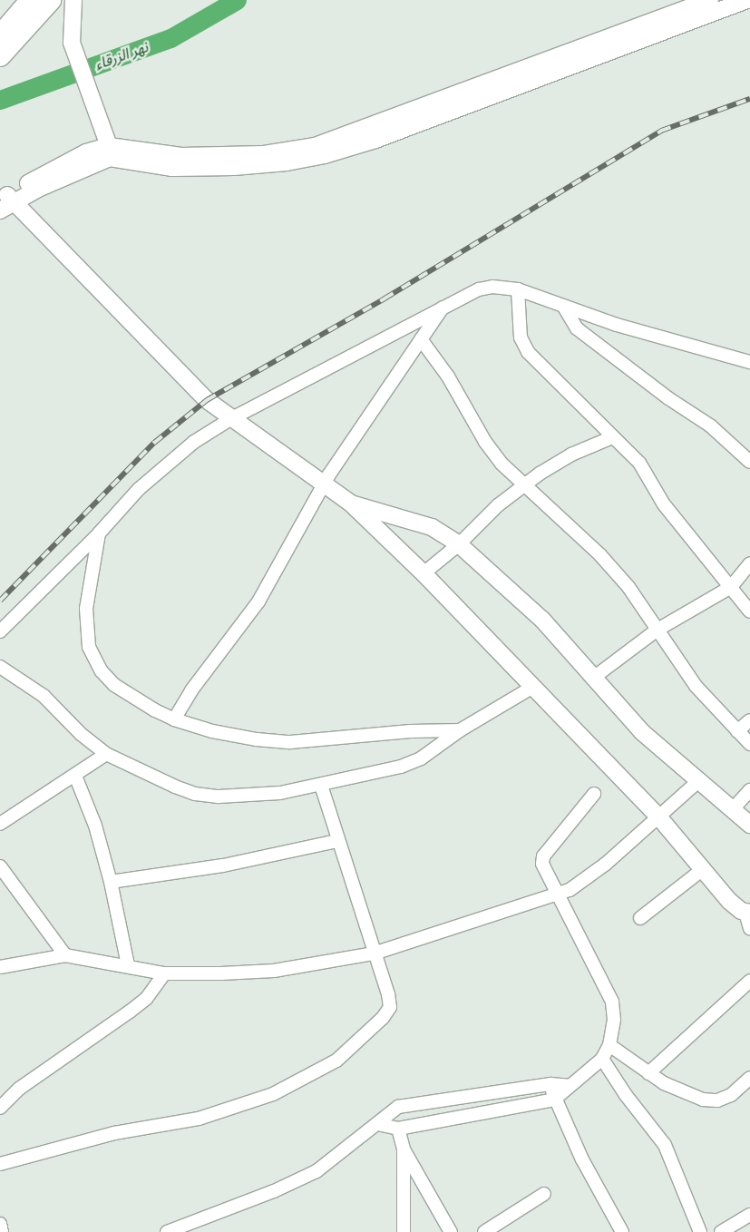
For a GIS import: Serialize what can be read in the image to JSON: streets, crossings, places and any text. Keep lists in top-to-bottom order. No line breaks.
{"water":["نهر الزرقاء"]}
